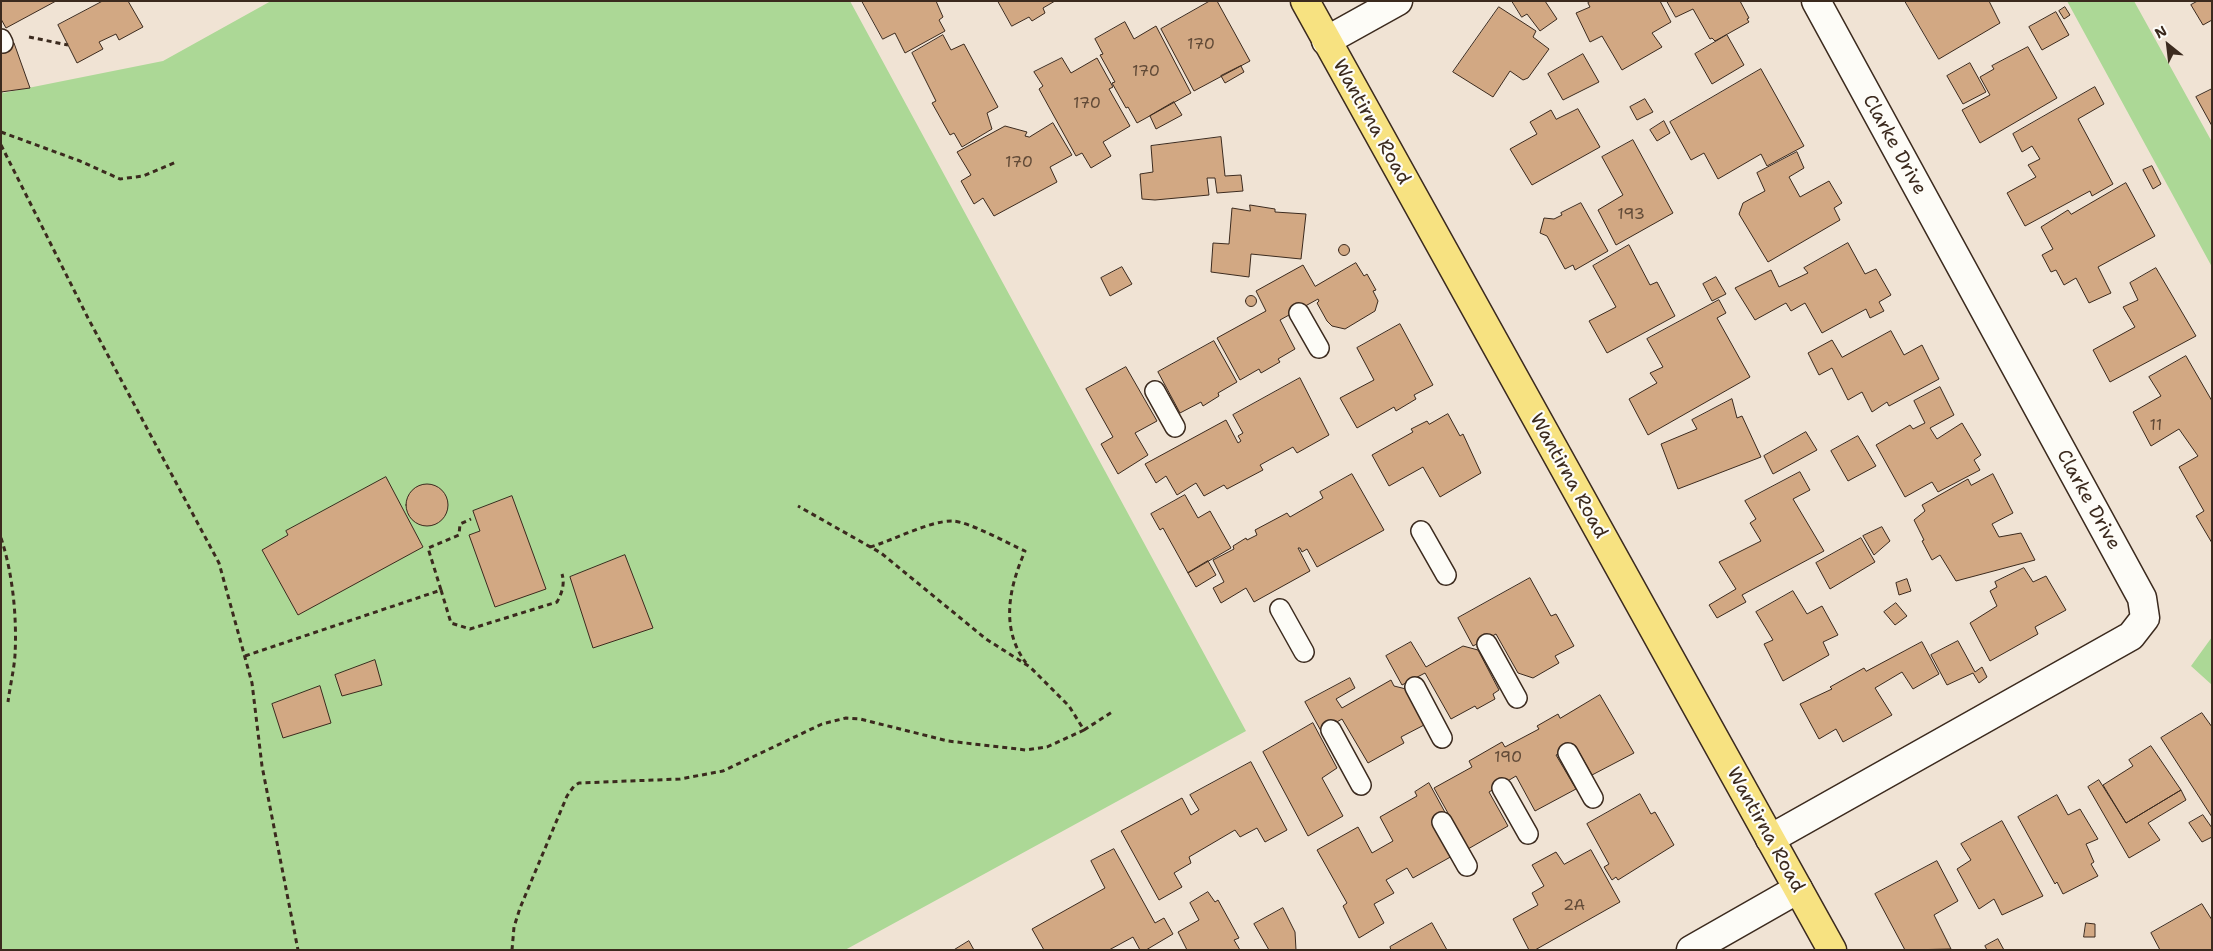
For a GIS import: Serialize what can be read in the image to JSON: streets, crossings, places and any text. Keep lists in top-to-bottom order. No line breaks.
{"streets":{"main road":["Wantirna Road"],"street":["Clarke Drive"]},"crossings":[["Wantirna Road","Clarke Drive"]],"house_numbers":["170","170","170","170","193","11","190","2A"],"north":"top left"}
